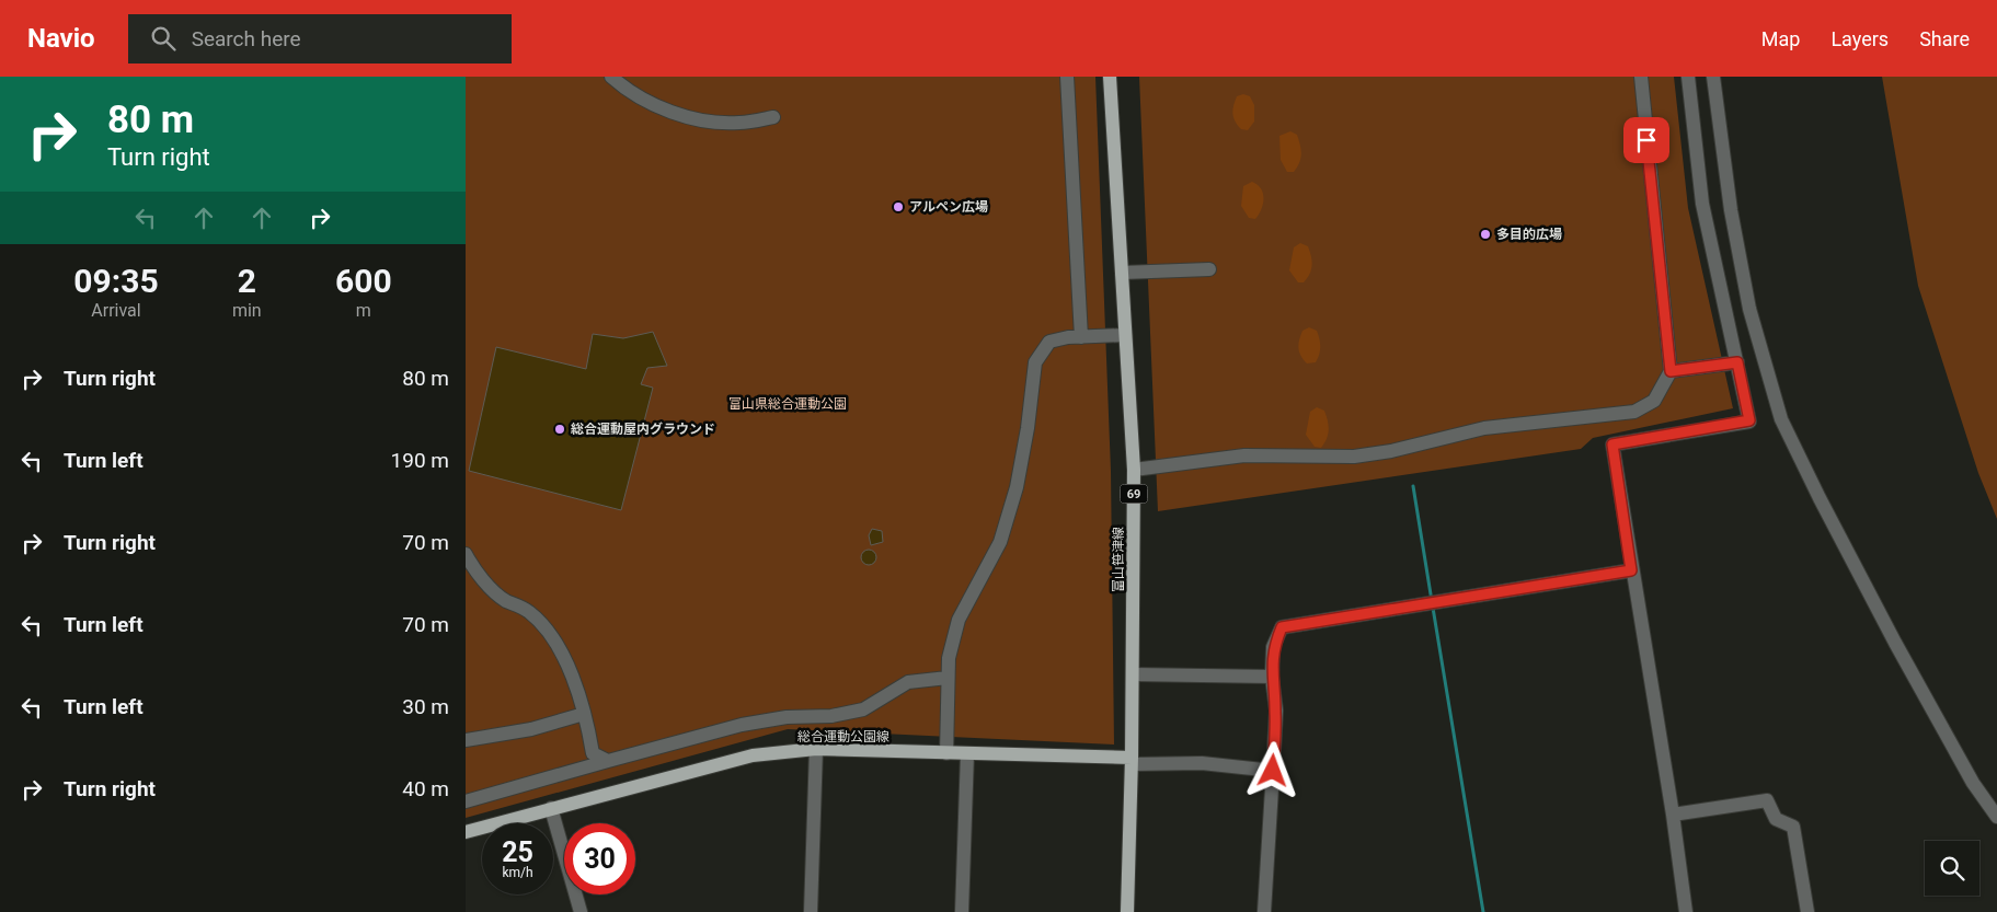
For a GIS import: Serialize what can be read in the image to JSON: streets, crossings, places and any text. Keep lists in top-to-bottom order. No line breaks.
{"streets":{"main road":["69","富山笹津線","総合運動公園線"]},"crossings":[["富山笹津線","総合運動公園線"]],"parks":["富山県総合運動公園"],"places":["アルペン広場","多目的広場","総合運動屋内グラウンド"],"page":{"header":"Navio","search":"Search here","nav":["Map","Layers","Share"],"turn":["80 m","Turn right"],"eta":["09:35","Arrival","2","min","600","m"],"list":[{"name":"Turn right","value":"80 m"},{"name":"Turn left","value":"190 m"},{"name":"Turn right","value":"70 m"},{"name":"Turn left","value":"70 m"},{"name":"Turn left","value":"30 m"},{"name":"Turn right","value":"40 m"}],"speed":"25 km/h","limit":"30"}}
